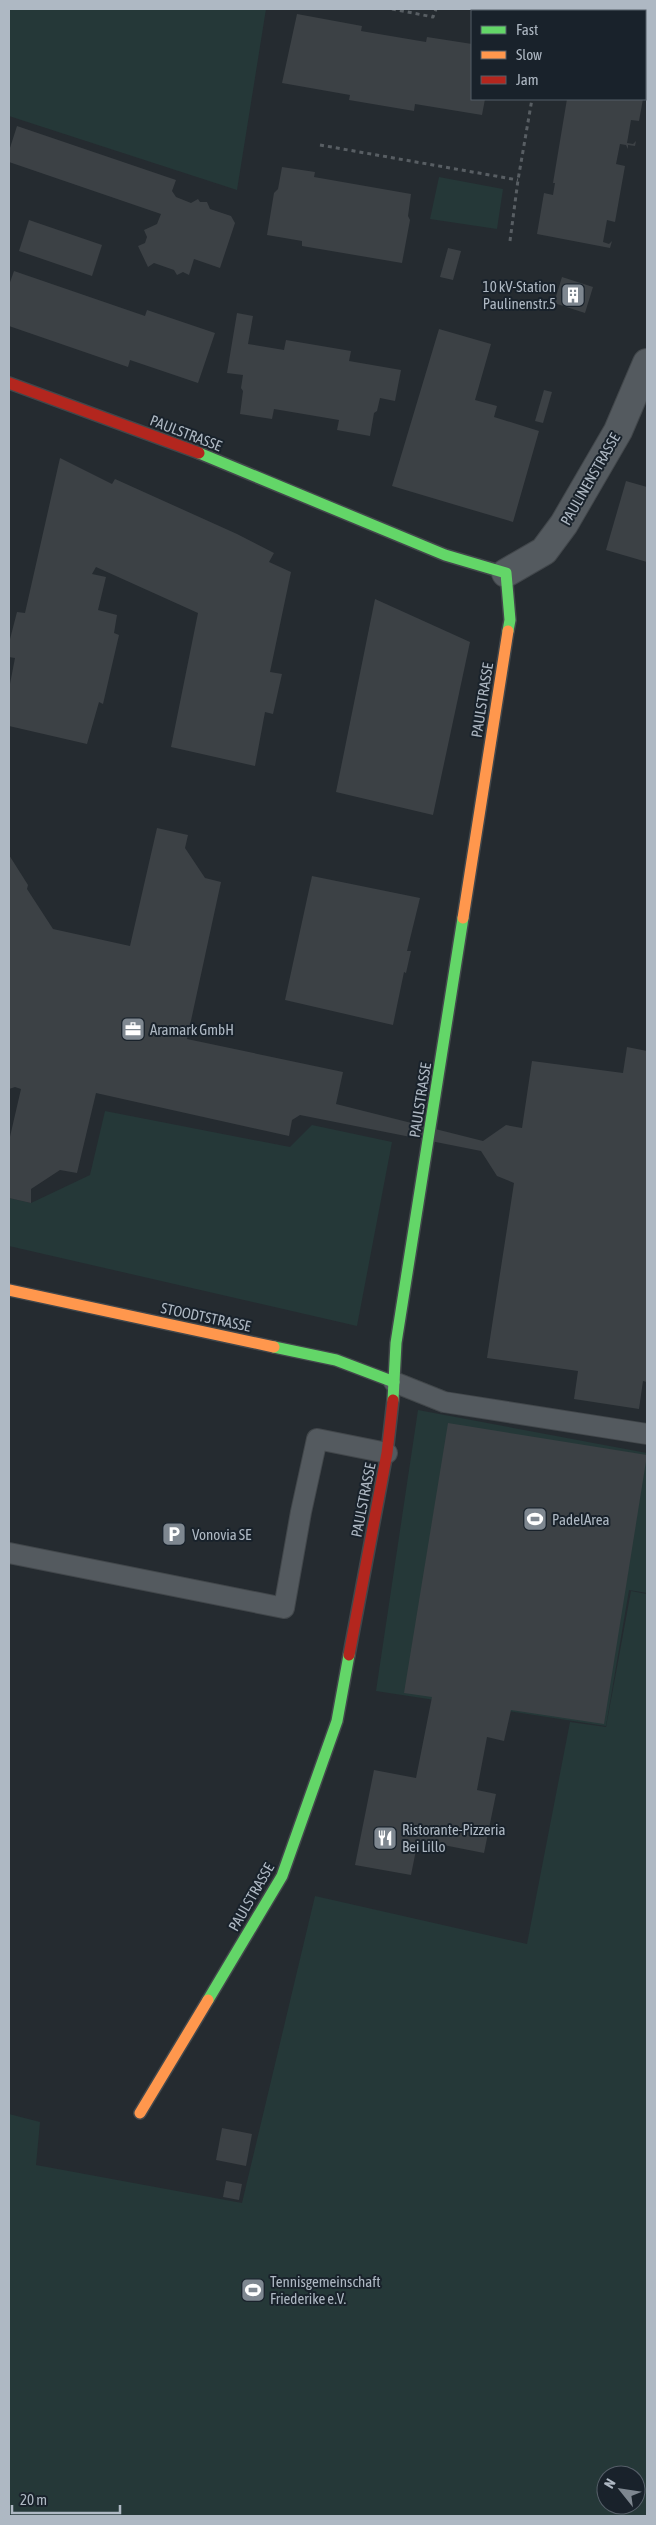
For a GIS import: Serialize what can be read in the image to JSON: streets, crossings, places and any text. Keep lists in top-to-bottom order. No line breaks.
{"streets":{"street":["PAULSTRASSE","PAULINENSTRASSE","STOODTSTRASSE"]},"crossings":[["PAULSTRASSE","PAULINENSTRASSE"],["PAULSTRASSE","STOODTSTRASSE"]],"places":{"building":["10 kV-Station Paulinenstr.5"],"office":["Aramark GmbH"],"sports":["PadelArea","Tennisgemeinschaft Friederike e.V."],"parking":["Vonovia SE"],"restaurant":["Ristorante-Pizzeria Bei Lillo"]},"legend":["Fast","Slow","Jam"],"scale_bar":"20 m","north":"top left"}
